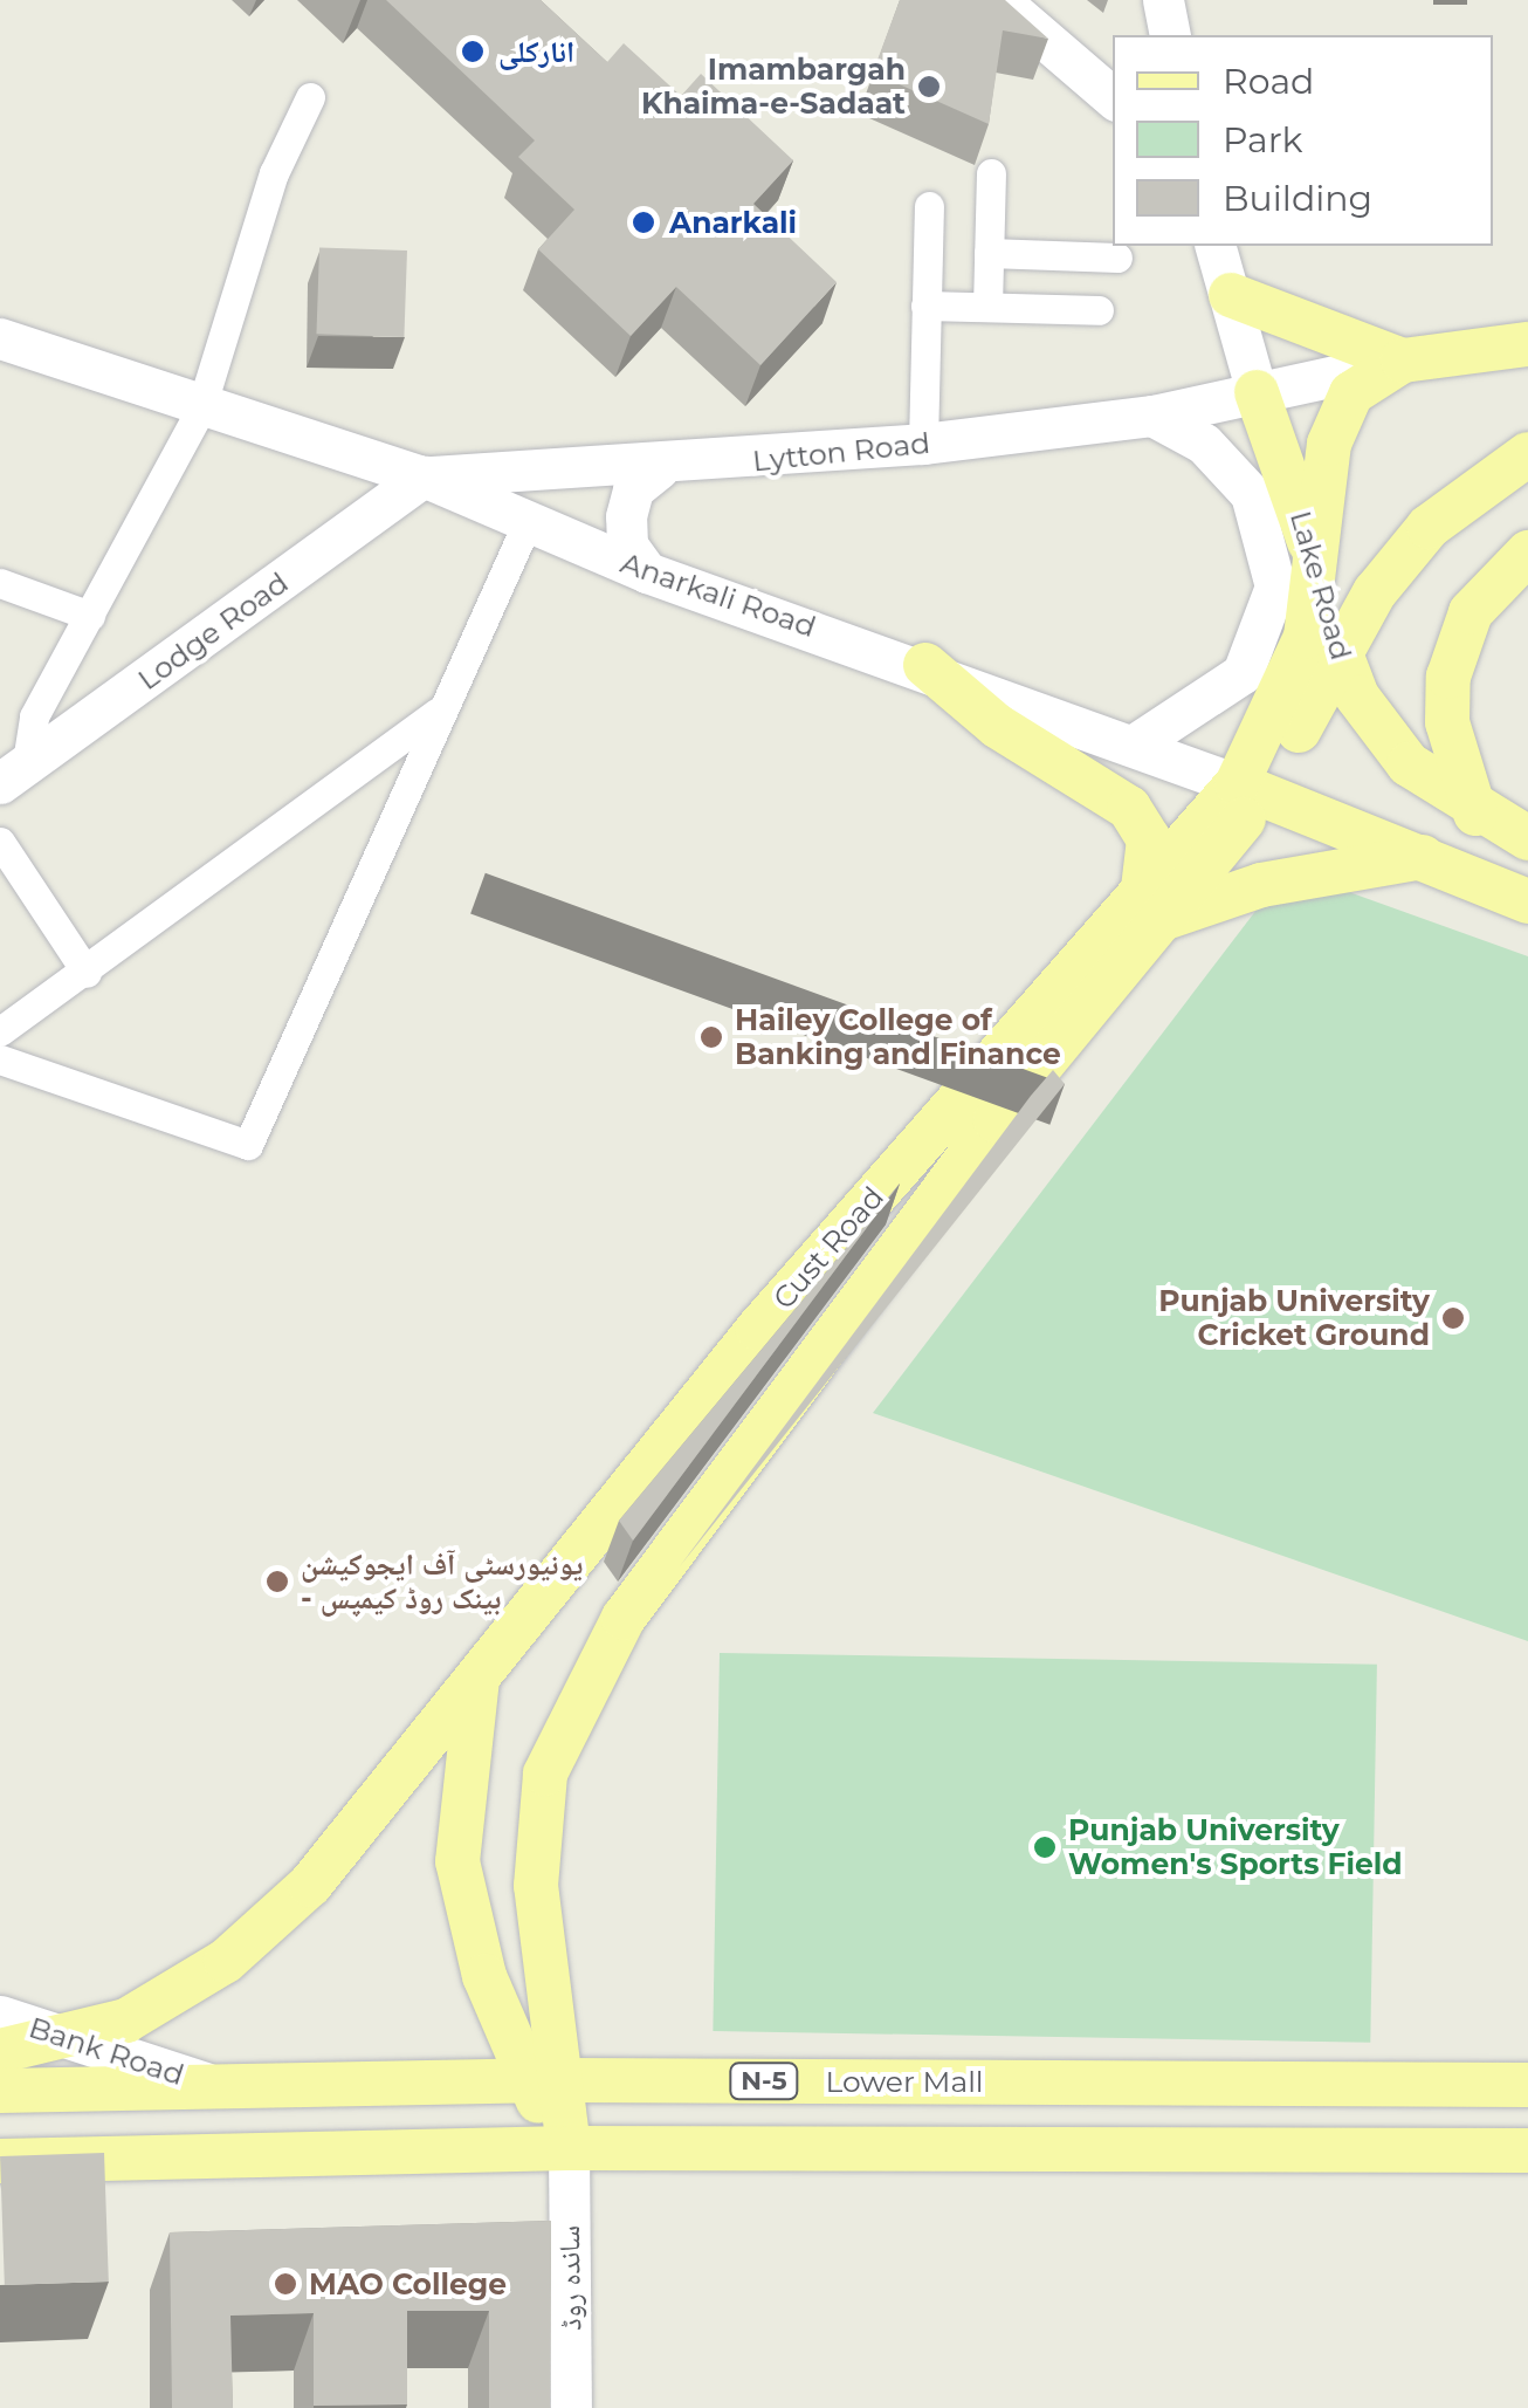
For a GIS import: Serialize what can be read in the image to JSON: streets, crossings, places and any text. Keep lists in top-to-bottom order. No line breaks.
{"streets":{"main road":["Lake Road","Cust Road","N-5","Lower Mall"],"street":["Lytton Road","Anarkali Road","Lodge Road","Bank Road","ساندہ روڈ"]},"crossings":[["Lytton Road","Lake Road"],["Lytton Road","Anarkali Road"],["Lytton Road","Lodge Road"],["Lytton Road","Cust Road"],["Lake Road","Cust Road"],["Anarkali Road","Lodge Road"],["Anarkali Road","Cust Road"],["Cust Road","Bank Road"],["Cust Road","Lower Mall"],["Bank Road","Lower Mall"]],"places":["انارکلی","Imambargah Khaima-e-Sadaat","Anarkali","Hailey College of Banking and Finance","Punjab University Cricket Ground","یونیورسٹی آف ایجوکیشن - بینک روڈ کیمپس","Punjab University Women's Sports Field","MAO College"],"legend":["Road","Park","Building"]}
